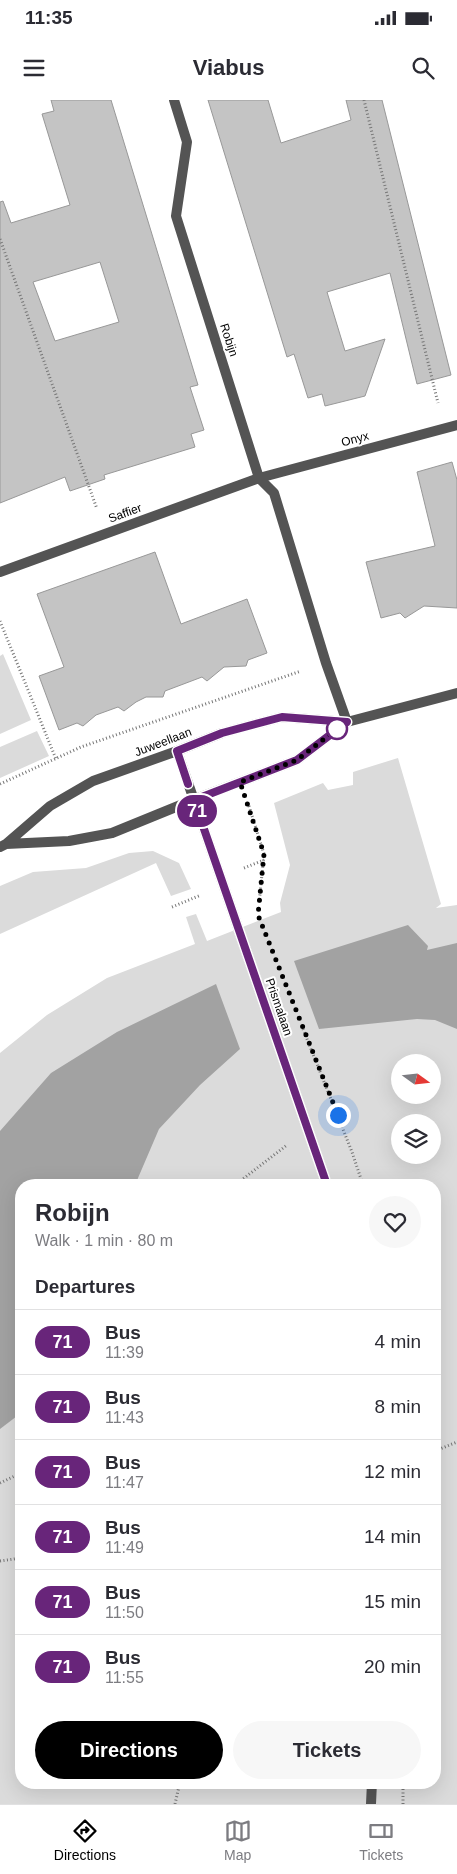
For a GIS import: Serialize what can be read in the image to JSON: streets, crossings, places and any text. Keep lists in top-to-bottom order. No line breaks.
{"streets":{"street":["Robijn","Onyx","Saffier","Juweellaan","Prismalaan"]},"crossings":[["Robijn","Onyx"],["Robijn","Saffier"],["Robijn","Juweellaan"],["Onyx","Saffier"],["Juweellaan","Prismalaan"]],"lines":["bus line 71"],"north":"right","page":{"status":"11:35","header":"Viabus","on_map":"71","heading":[["Robijn","Walk · 1 min · 80 m"],"Departures"],"list":[{"mark":"71","name":"Bus","note":"11:39","value":"4 min"},{"mark":"71","name":"Bus","note":"11:43","value":"8 min"},{"mark":"71","name":"Bus","note":"11:47","value":"12 min"},{"mark":"71","name":"Bus","note":"11:49","value":"14 min"},{"mark":"71","name":"Bus","note":"11:50","value":"15 min"},{"mark":"71","name":"Bus","note":"11:55","value":"20 min"}],"buttons":["Directions","Tickets"],"tabs":["Directions","Map","Tickets"]}}
